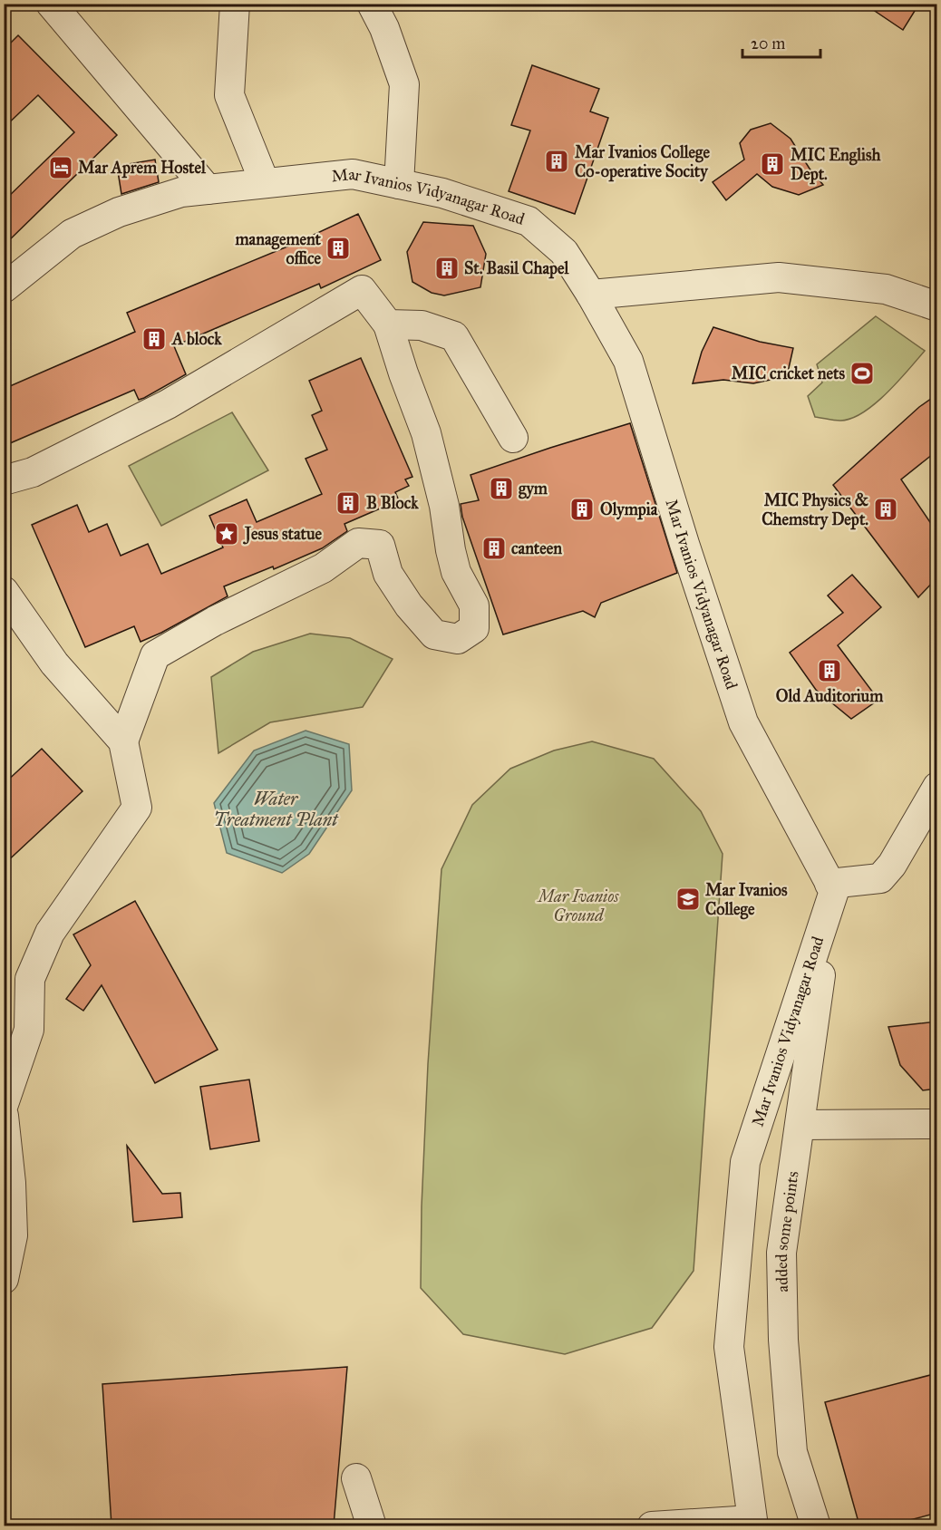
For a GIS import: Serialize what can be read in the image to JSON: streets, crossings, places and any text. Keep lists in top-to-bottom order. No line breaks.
{"streets":{"lane":["Mar Ivanios Vidyanagar Road","added some points"]},"crossings":[["Mar Ivanios Vidyanagar Road","added some points"]],"water":["Water Treatment Plant"],"parks":["Mar Ivanios Ground"],"places":{"building":["Mar Ivanios College Co-operative Socity","MIC English Dept.","management office","St. Basil Chapel","A block","gym","B Block","Olympia","MIC Physics & Chemstry Dept.","canteen","Old Auditorium"],"hotel":["Mar Aprem Hostel"],"sports":["MIC cricket nets"],"place":["Jesus statue"],"school or university":["Mar Ivanios College"]},"scale_bar":"20 m"}
